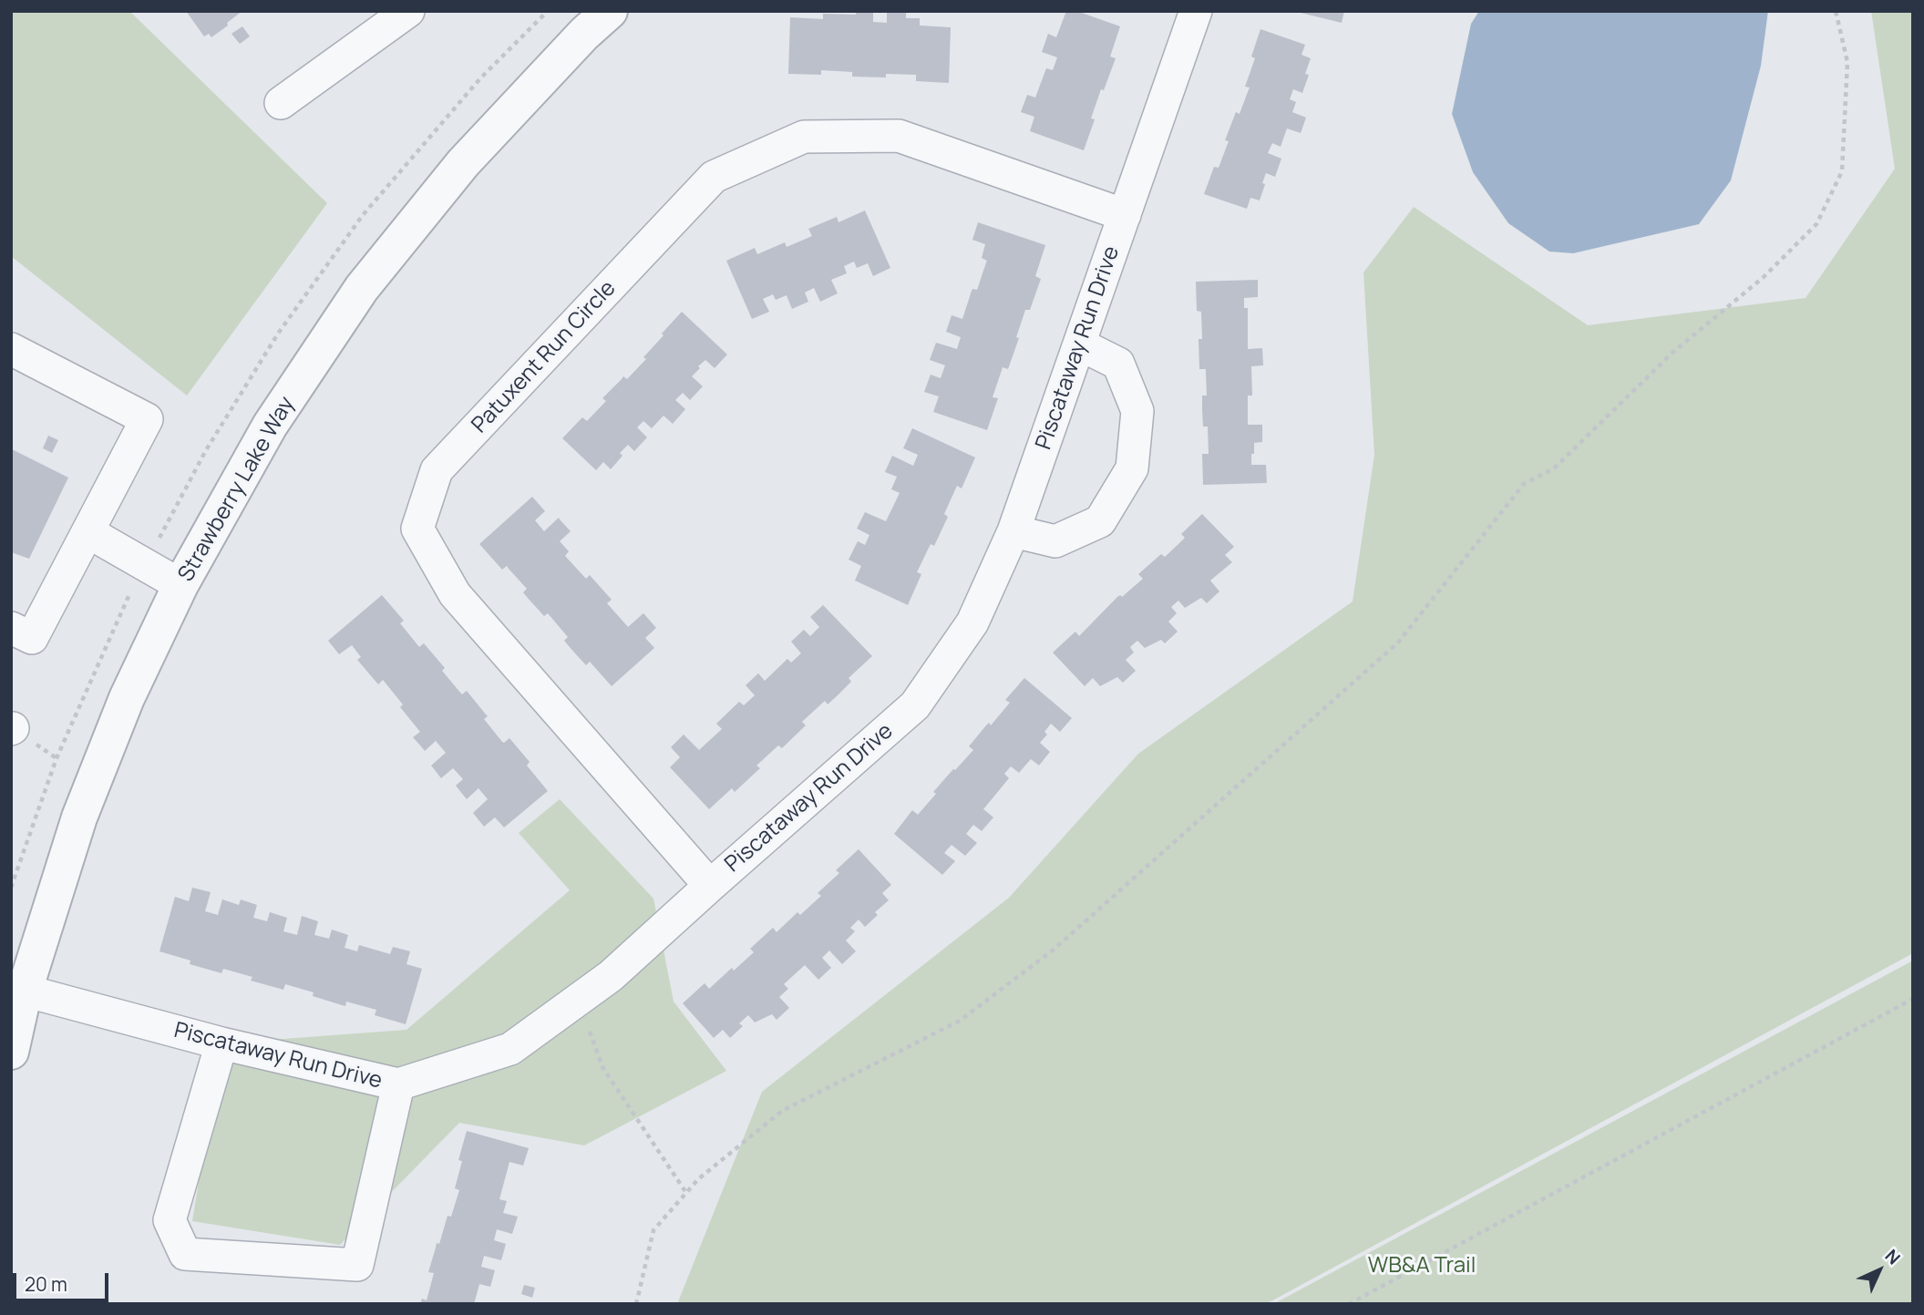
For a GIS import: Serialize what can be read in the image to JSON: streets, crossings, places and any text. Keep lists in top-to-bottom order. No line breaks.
{"streets":{"street":["Piscataway Run Drive","Patuxent Run Circle","Strawberry Lake Way"]},"crossings":[["Piscataway Run Drive","Patuxent Run Circle"],["Piscataway Run Drive","Strawberry Lake Way"]],"parks":["WB&A Trail"],"scale_bar":"20 m","north":"top right"}
